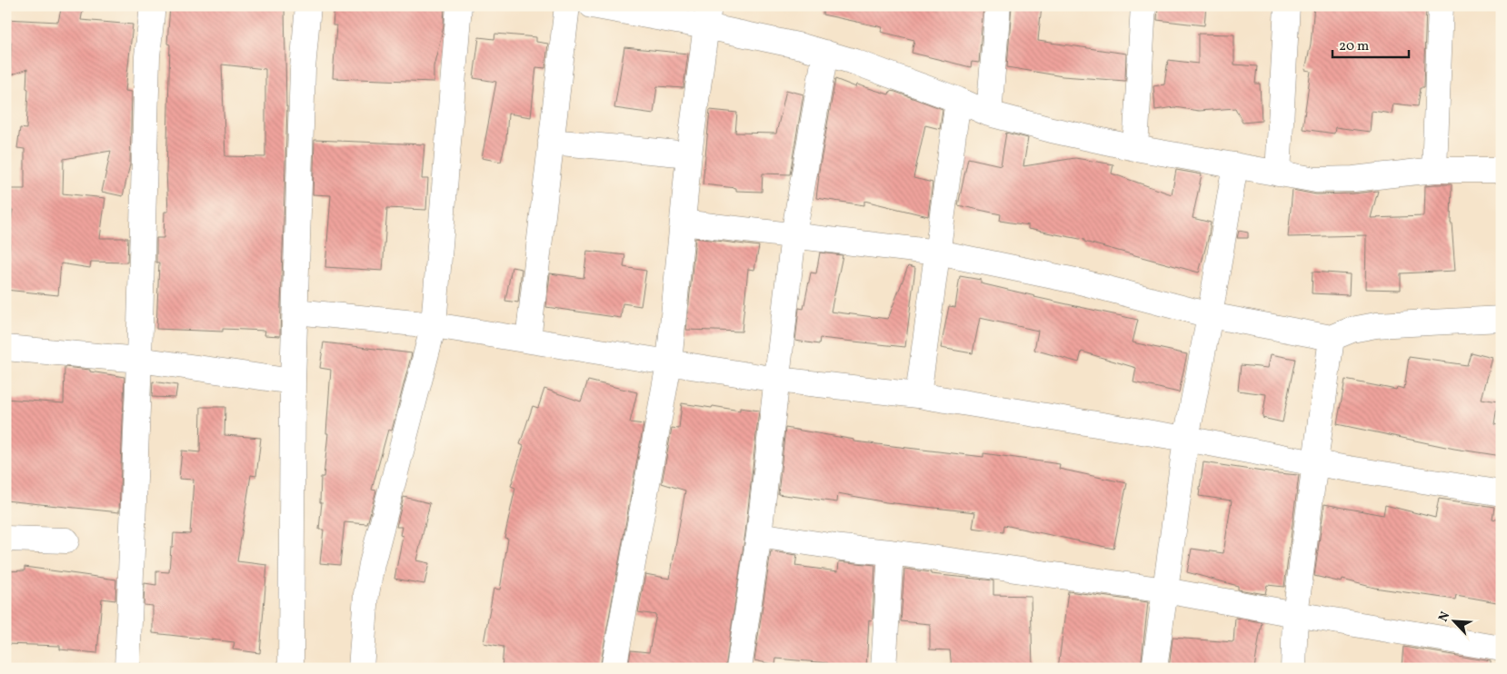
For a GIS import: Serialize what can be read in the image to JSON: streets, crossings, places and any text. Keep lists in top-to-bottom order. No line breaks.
{"scale_bar":"20 m","north":"top left"}
